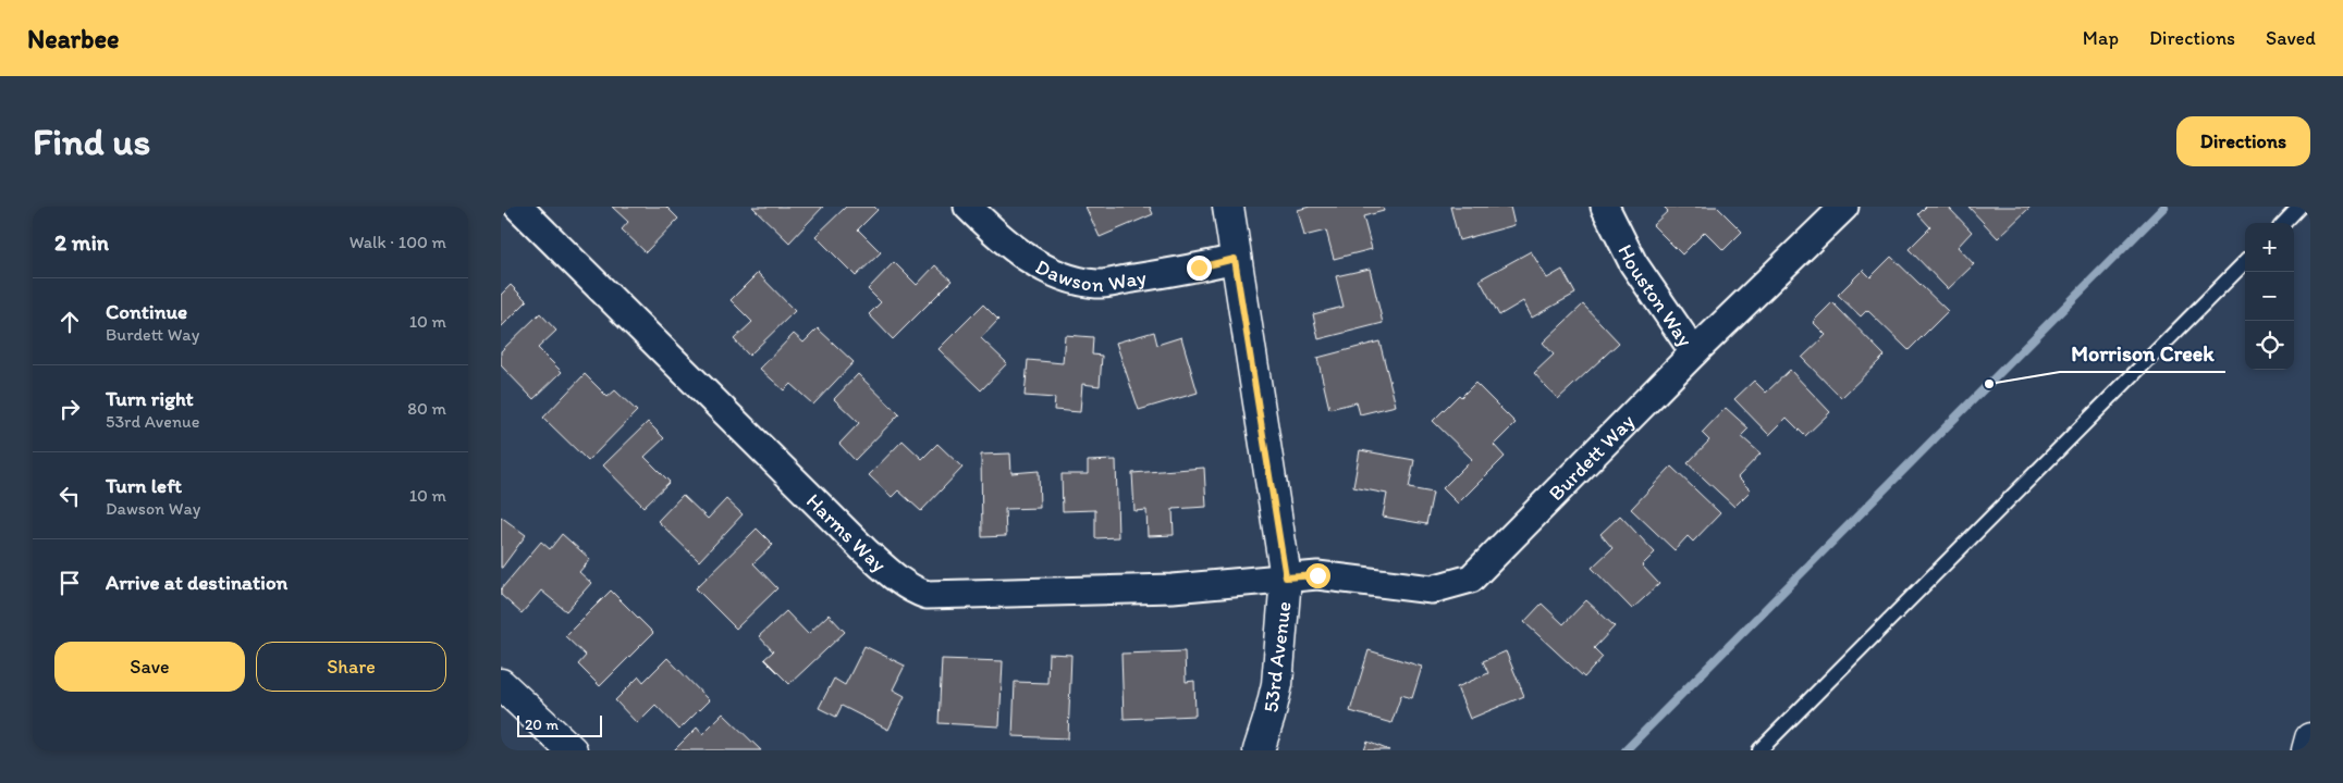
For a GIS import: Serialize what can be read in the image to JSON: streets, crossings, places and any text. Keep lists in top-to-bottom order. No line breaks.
{"streets":{"street":["Dawson Way","Houston Way","Burdett Way","Harms Way","53rd Avenue"]},"crossings":[["Dawson Way","53rd Avenue"],["Houston Way","Burdett Way"],["Burdett Way","Harms Way"],["Burdett Way","53rd Avenue"],["Harms Way","53rd Avenue"]],"places":["Morrison Creek"],"scale_bar":"20 m","page":{"header":"Nearbee","nav":["Map","Directions","Saved"],"buttons":["Directions",["Save","Share"]],"title":"Find us","heading":["2 min","Walk · 100 m"],"map_buttons":["+","−"],"list":[["Continue","Burdett Way","10 m"],["Turn right","53rd Avenue","80 m"],["Turn left","Dawson Way","10 m"],"Arrive at destination"],"scale":"20 m"}}
